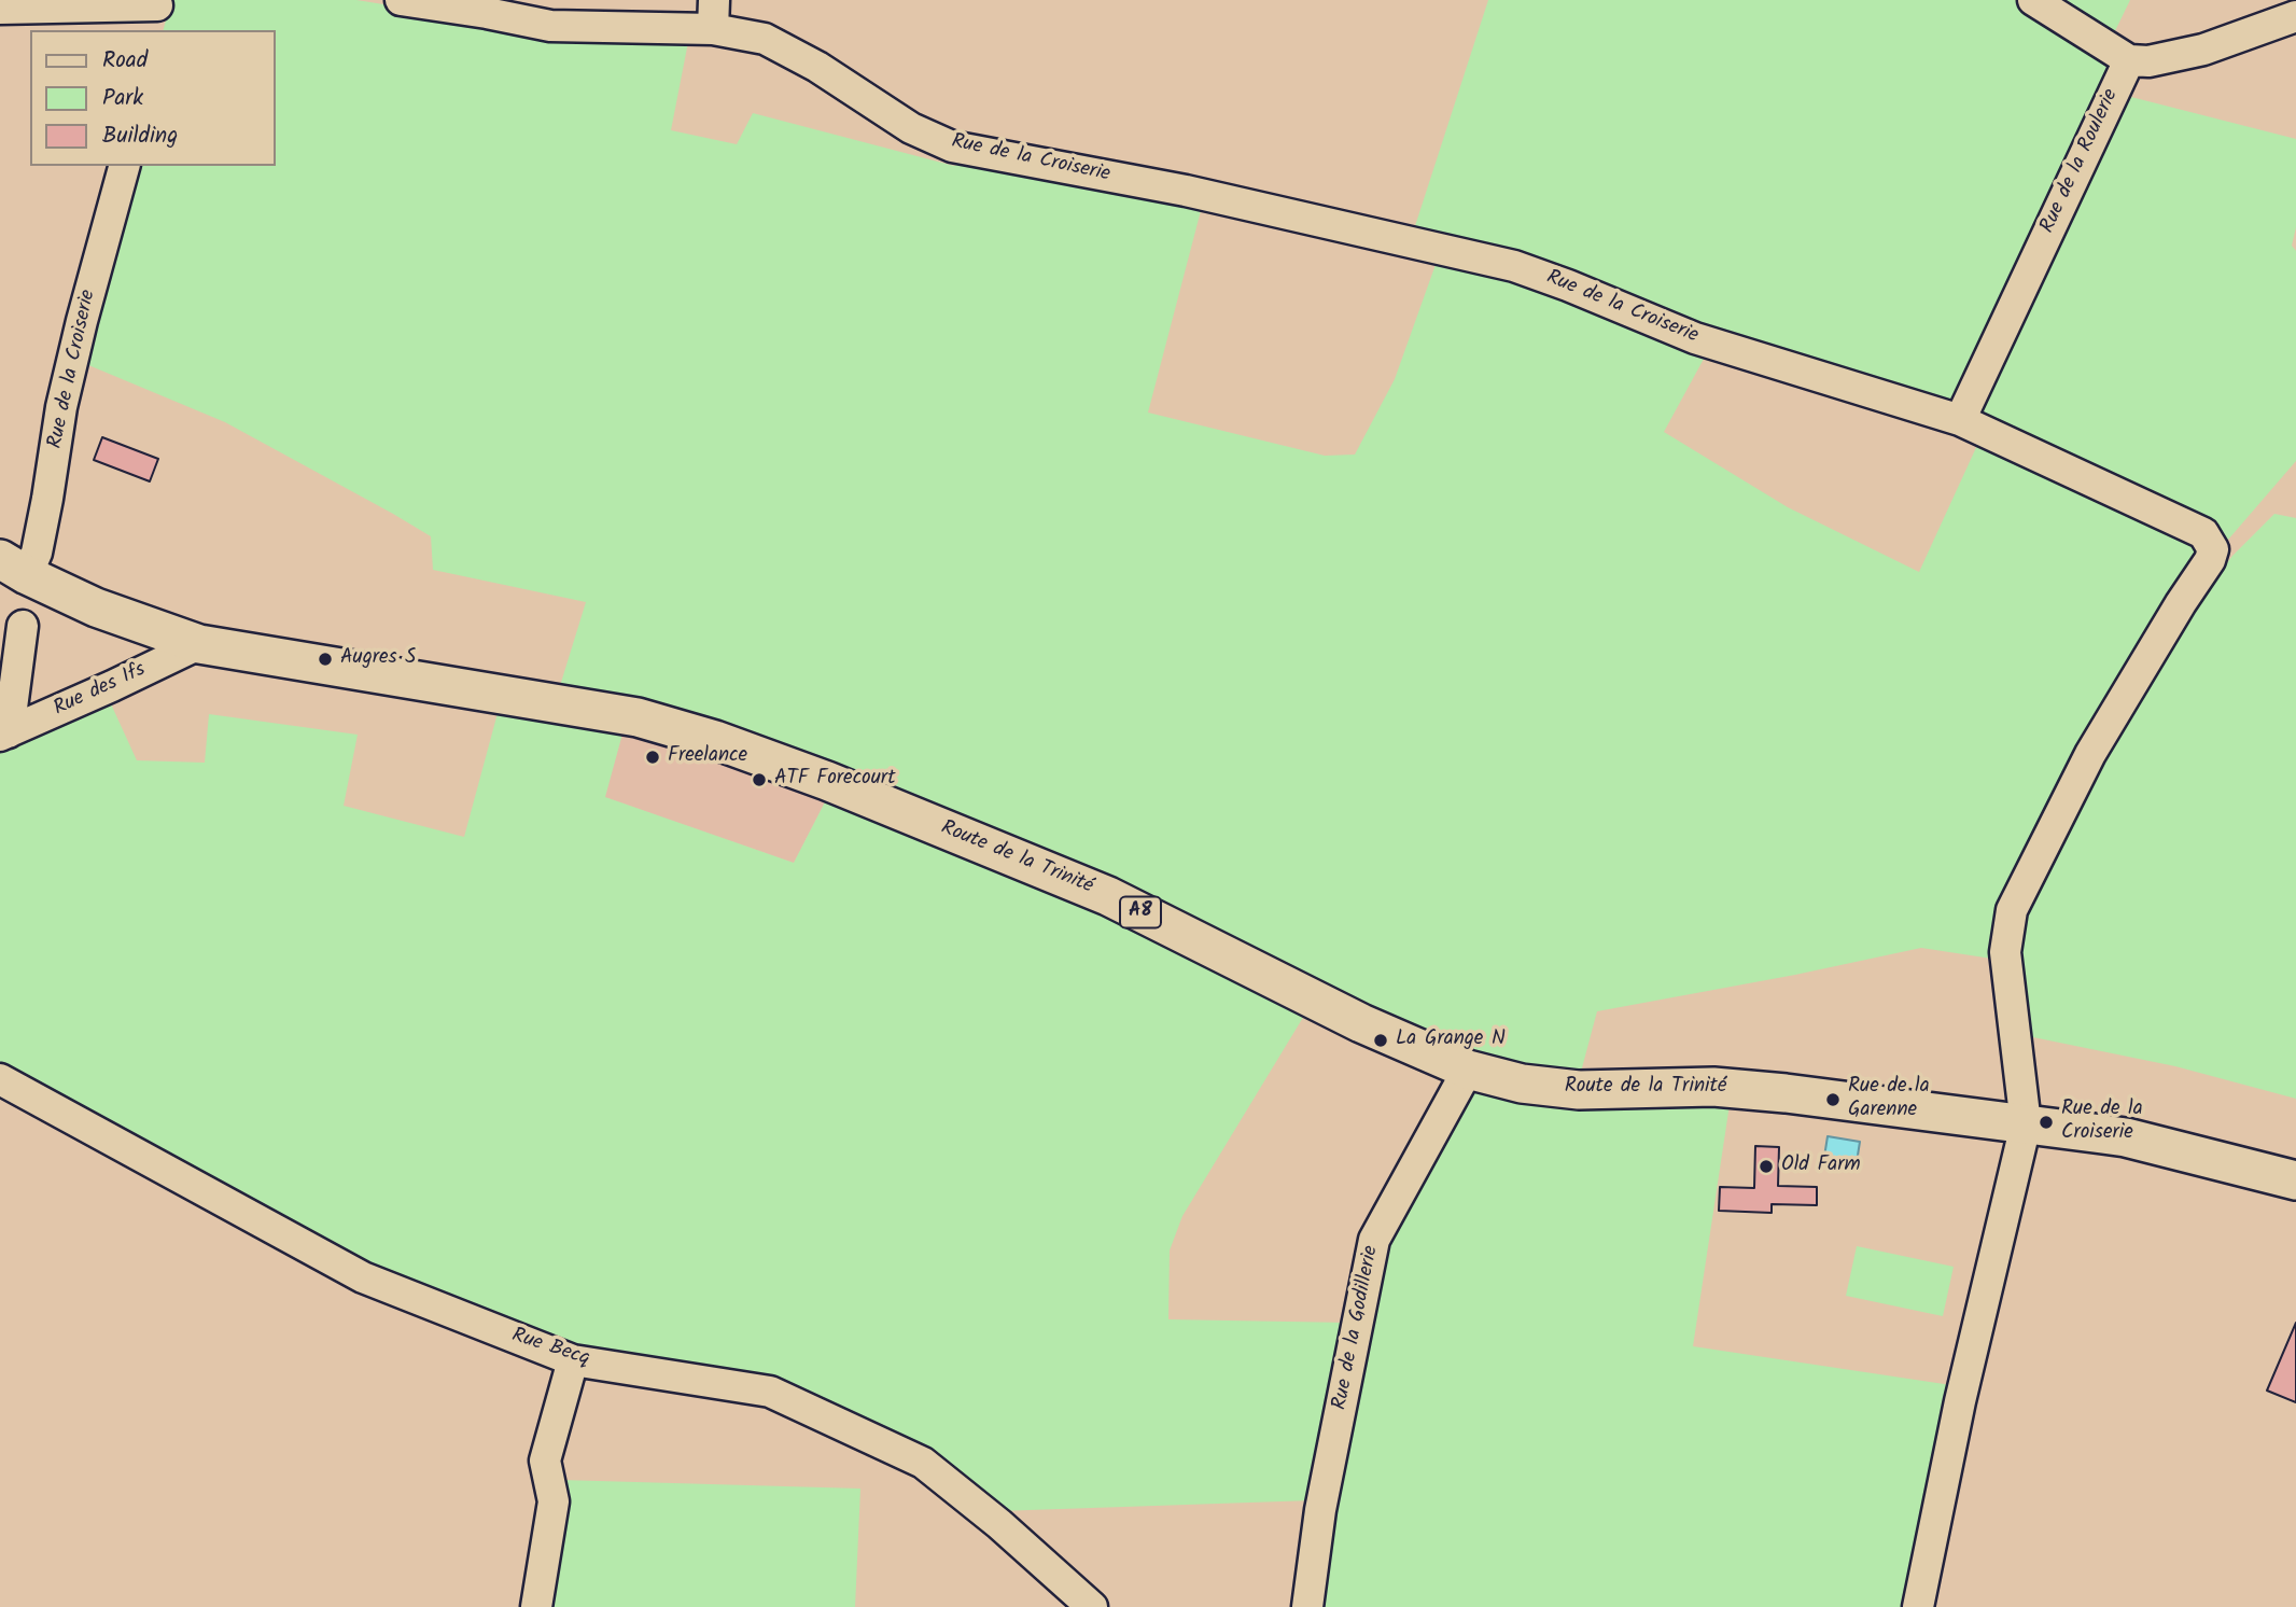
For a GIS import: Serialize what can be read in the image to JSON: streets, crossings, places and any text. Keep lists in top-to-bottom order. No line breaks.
{"streets":{"main road":["Route de la Trinité","A8"],"street":["Rue de la Croiserie","Rue de la Roulerie","Rue des Ifs","Rue de la Godillerie","Rue Becq"]},"crossings":[["Rue de la Croiserie","Rue de la Roulerie"],["Rue de la Croiserie","Route de la Trinité"],["Rue des Ifs","Route de la Trinité"],["Route de la Trinité","Rue de la Godillerie"]],"places":["Augres S","Freelance","ATF Forecourt","La Grange N","Rue de la Garenne","Rue de la Croiserie","Old Farm"],"legend":["Road","Park","Building"]}
